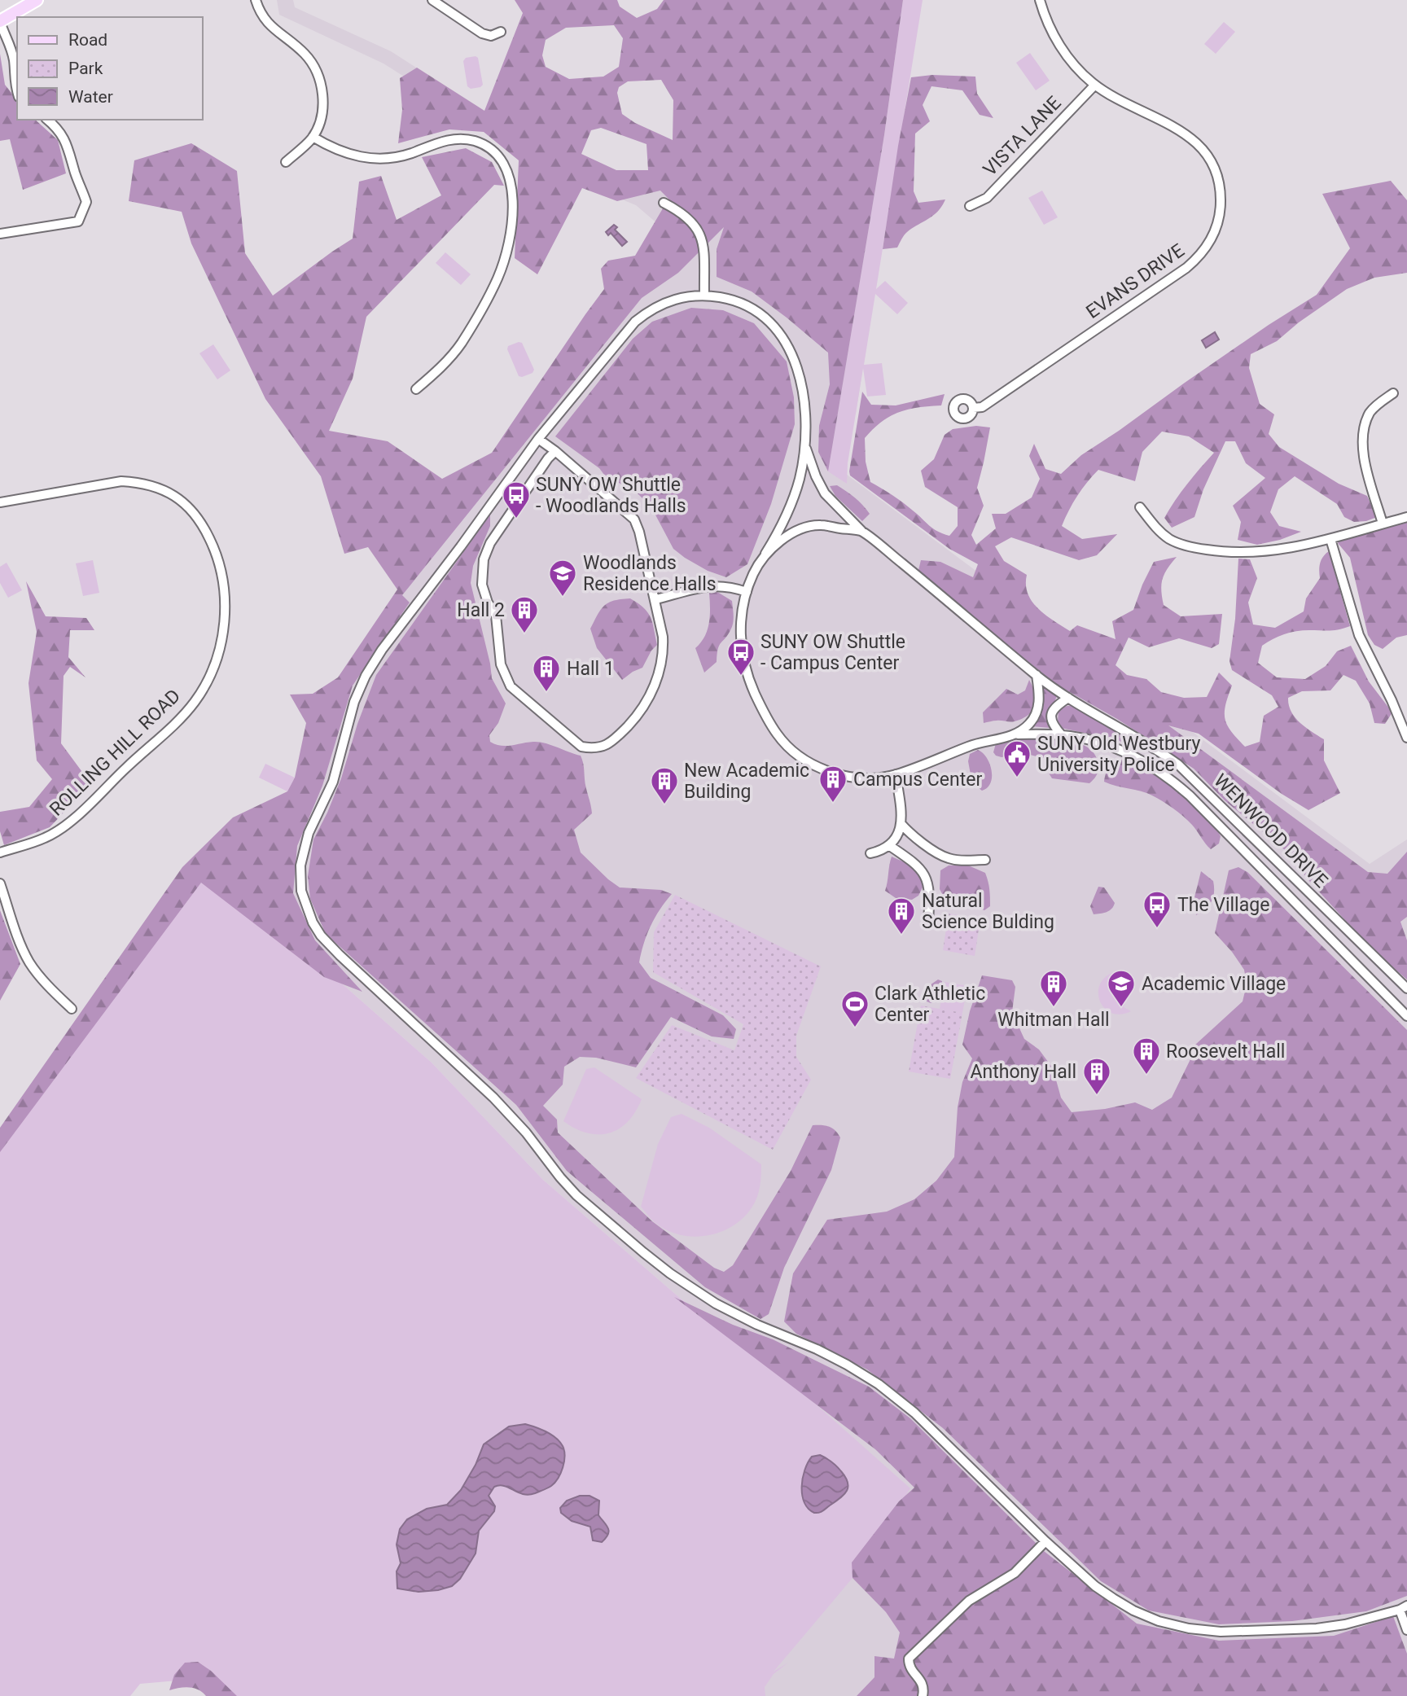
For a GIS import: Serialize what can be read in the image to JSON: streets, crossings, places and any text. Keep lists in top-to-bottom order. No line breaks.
{"streets":{"street":["VISTA LANE","EVANS DRIVE","ROLLING HILL ROAD","WENWOOD DRIVE"]},"crossings":[["VISTA LANE","EVANS DRIVE"]],"places":{"bus stop":["SUNY OW Shuttle - Woodlands Halls","SUNY OW Shuttle - Campus Center","The Village"],"school or university":["Woodlands Residence Halls","Academic Village"],"building":["Hall 2","Hall 1","Campus Center","New Academic Building","Natural Science Bulding","Whitman Hall","Roosevelt Hall","Anthony Hall"],"public building":["SUNY Old Westbury University Police"],"sports":["Clark Athletic Center"]},"legend":["Road","Park","Water"]}
